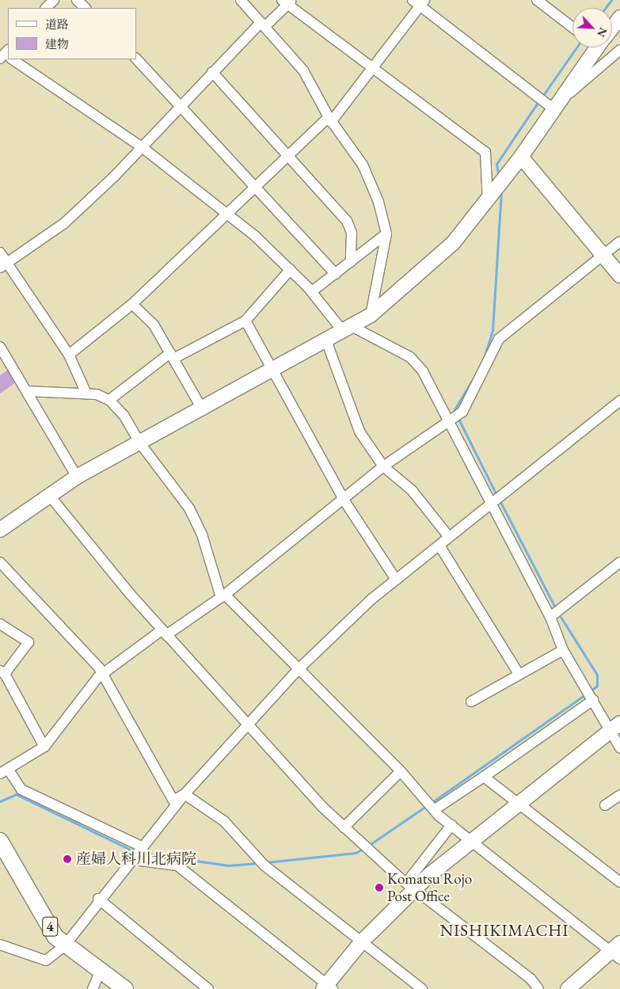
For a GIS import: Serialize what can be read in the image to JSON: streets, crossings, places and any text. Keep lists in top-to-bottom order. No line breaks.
{"streets":{"main road":["4"]},"districts":["NISHIKIMACHI"],"places":["産婦人科川北病院","Komatsu Rojo Post Office"],"legend":["道路","建物"],"north":"bottom right"}
